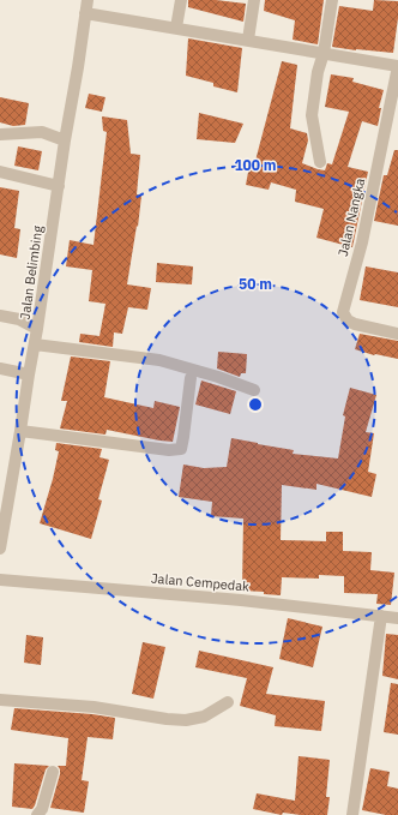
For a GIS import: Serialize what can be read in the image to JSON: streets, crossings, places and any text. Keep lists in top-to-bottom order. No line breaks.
{"streets":{"street":["Jalan Nangka","Jalan Belimbing","Jalan Cempedak"]},"rings":["100 m","50 m"]}
